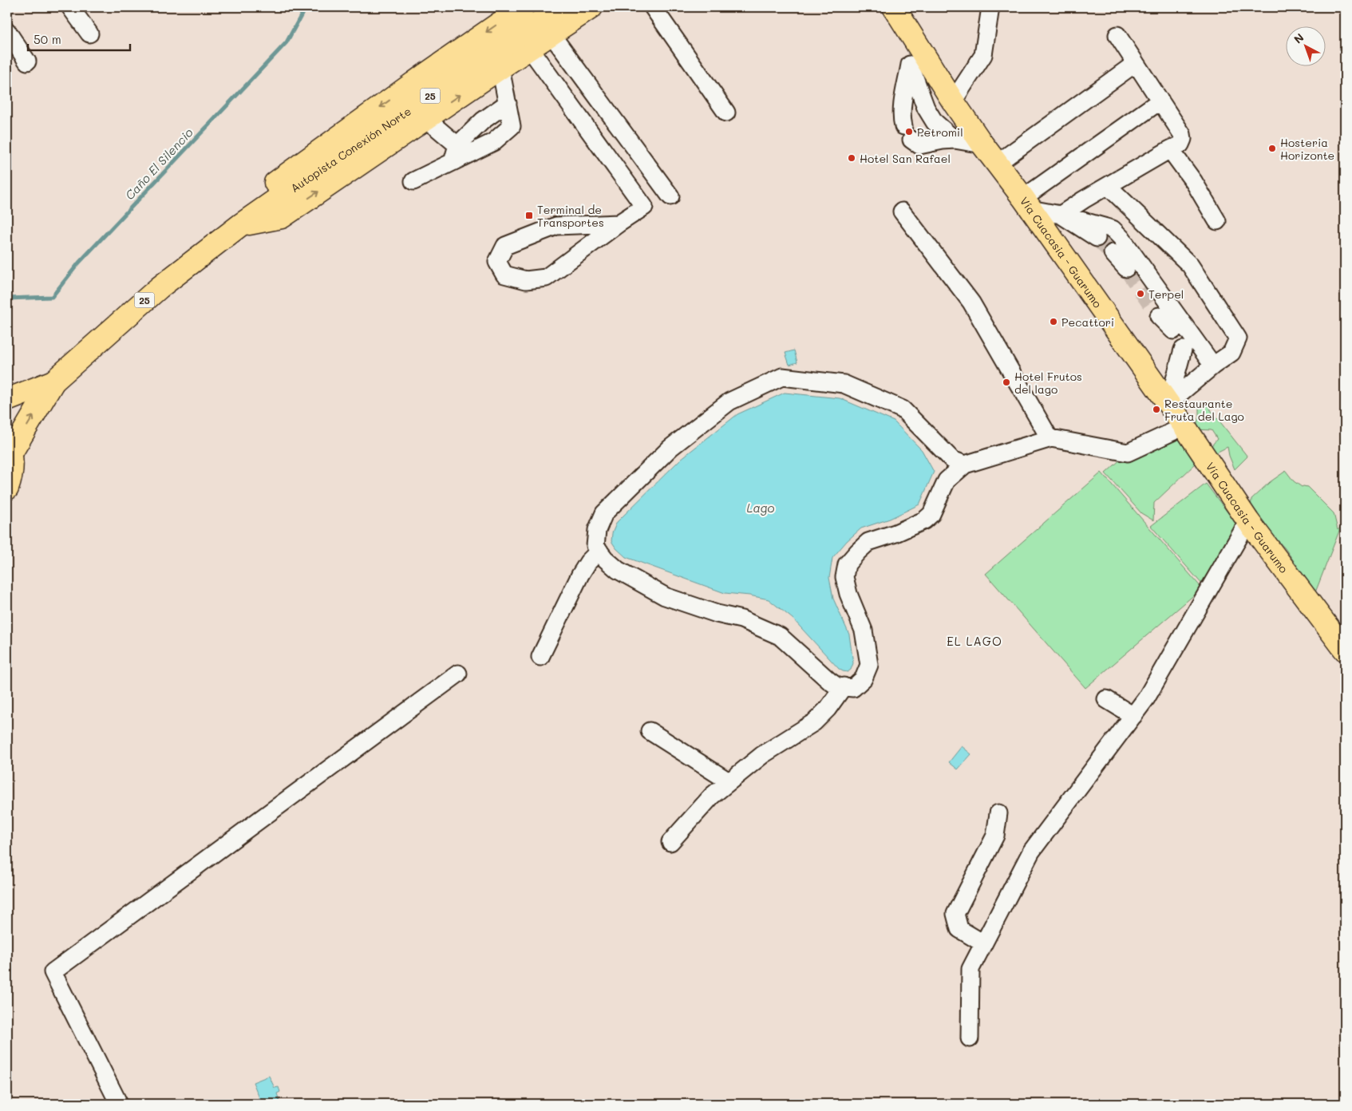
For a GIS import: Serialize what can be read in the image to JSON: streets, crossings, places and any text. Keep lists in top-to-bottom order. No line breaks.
{"streets":{"main road":["25","Autopista Conexión Norte","Vía Cuacasia - Guarumo"]},"crossings":[["25","Autopista Conexión Norte"]],"districts":["EL LAGO"],"water":["Caño El Silencio","Lago"],"places":{"other":["Petromil","Hosteria Horizonte","Hotel San Rafael","Terpel","Pecattori","Hotel Frutos del lago","Restaurante Fruta del Lago"],"transit":["Terminal de Transportes"]},"scale_bar":"50 m","north":"top left"}
